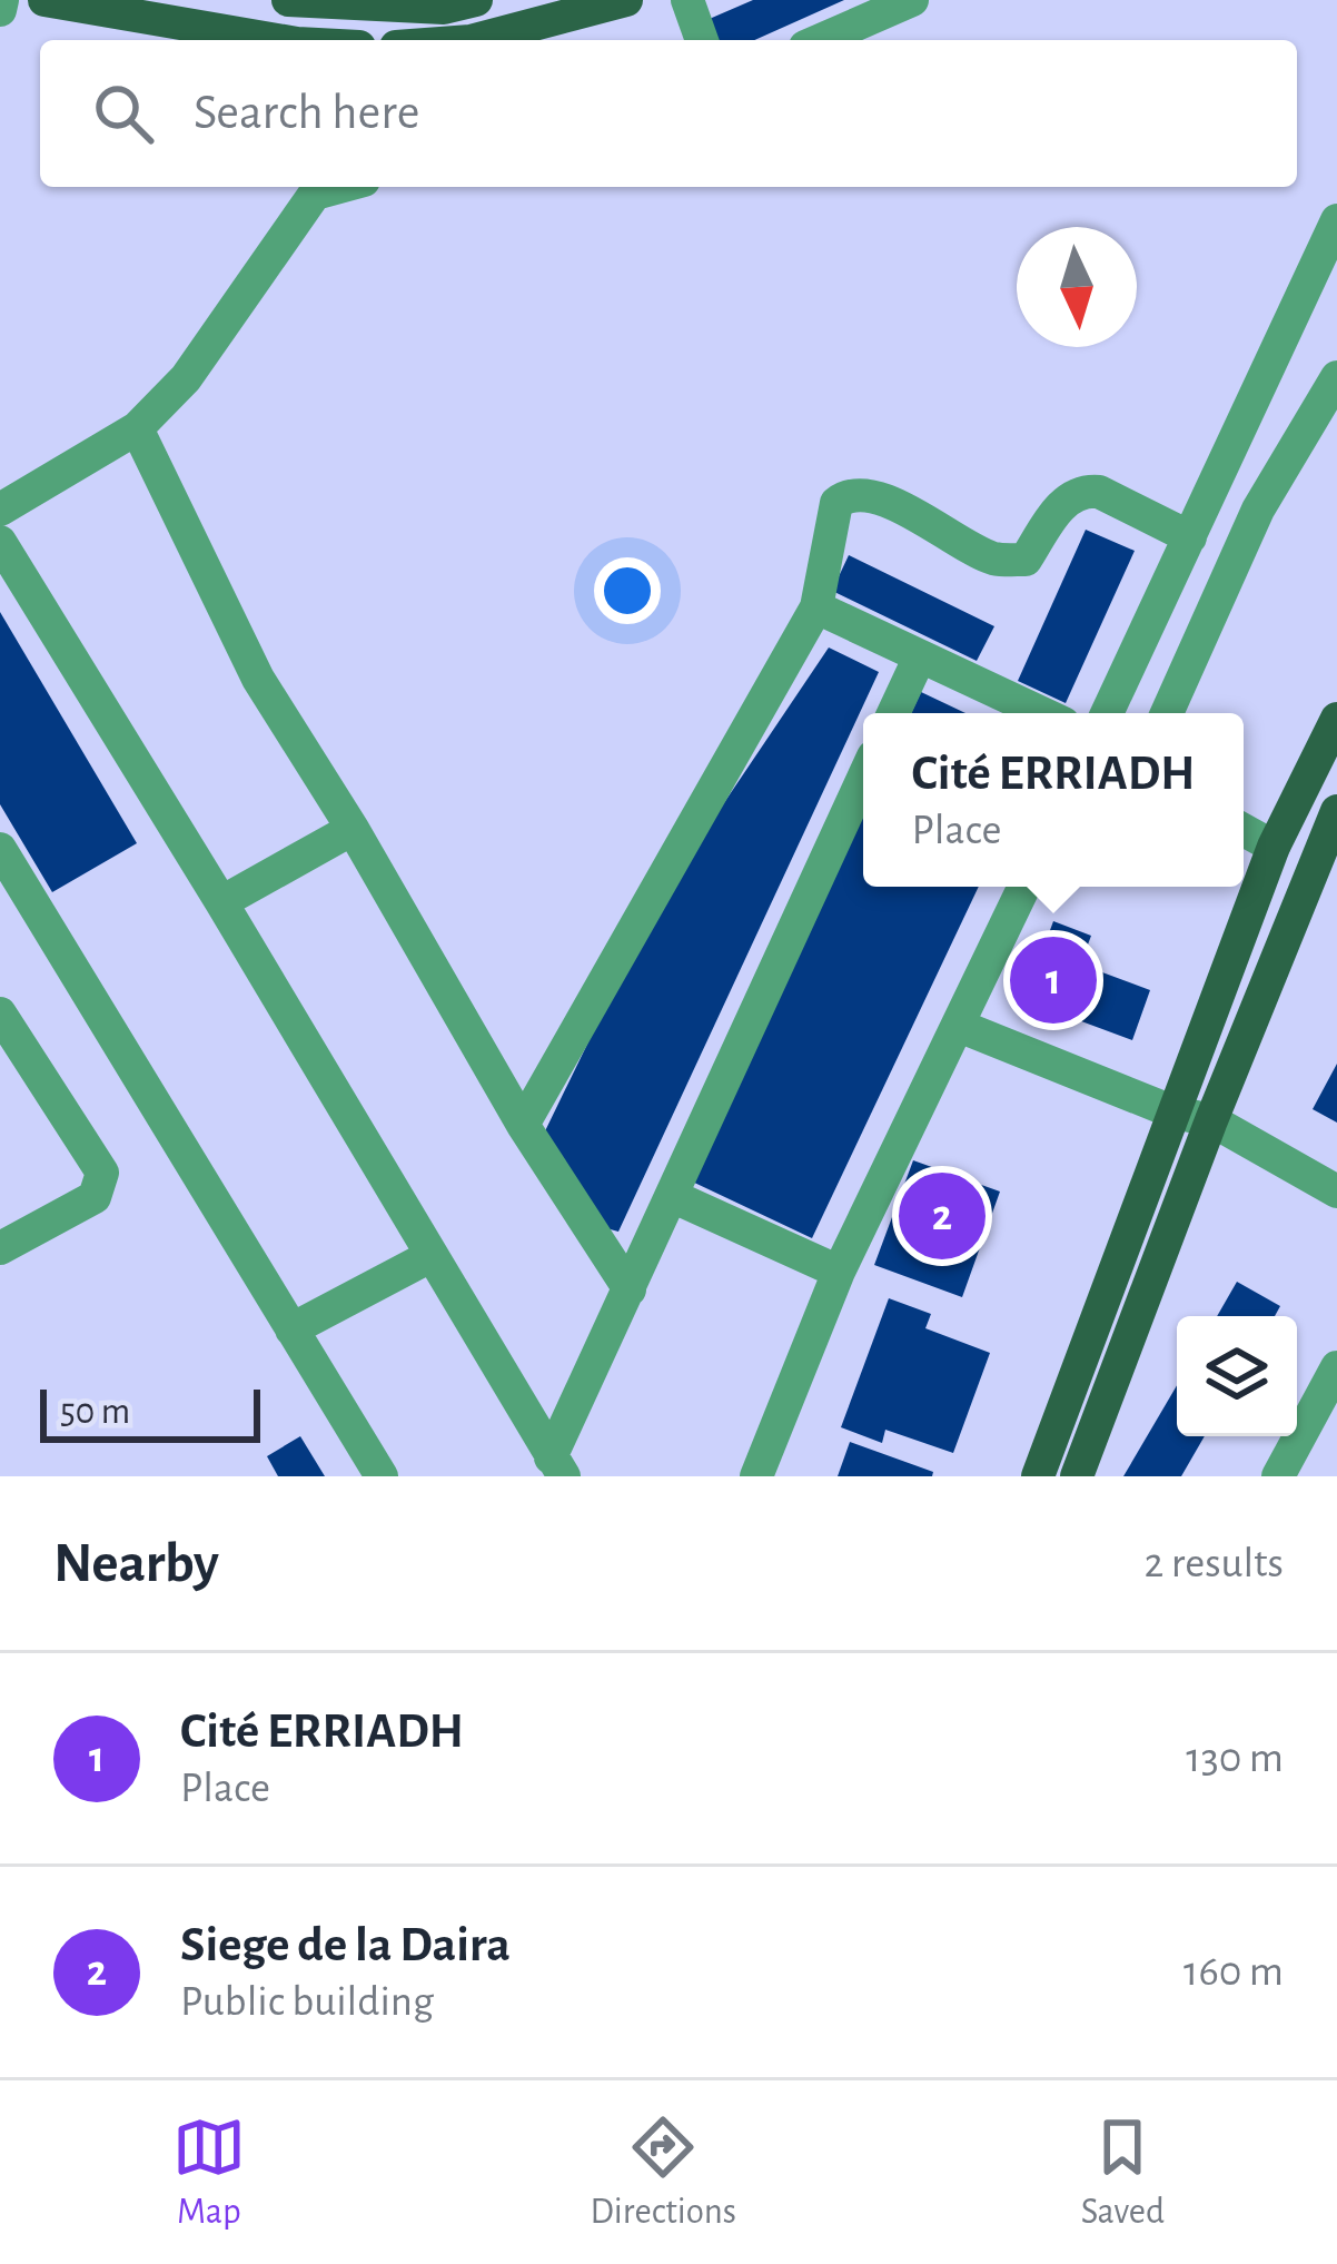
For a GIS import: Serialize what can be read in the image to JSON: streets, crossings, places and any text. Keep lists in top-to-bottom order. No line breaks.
{"scale_bar":"50 m","north":"bottom","page":{"search":"Search here","popup":["Cité ERRIADH","Place"],"pins":["1","2"],"scale":"50 m","heading":["Nearby","2 results"],"list":[{"mark":"1","name":"Cité ERRIADH","note":"Place","value":"130 m"},{"mark":"2","name":"Siege de la Daira","note":"Public building","value":"160 m"}],"nav":["Map","Directions","Saved"]}}
